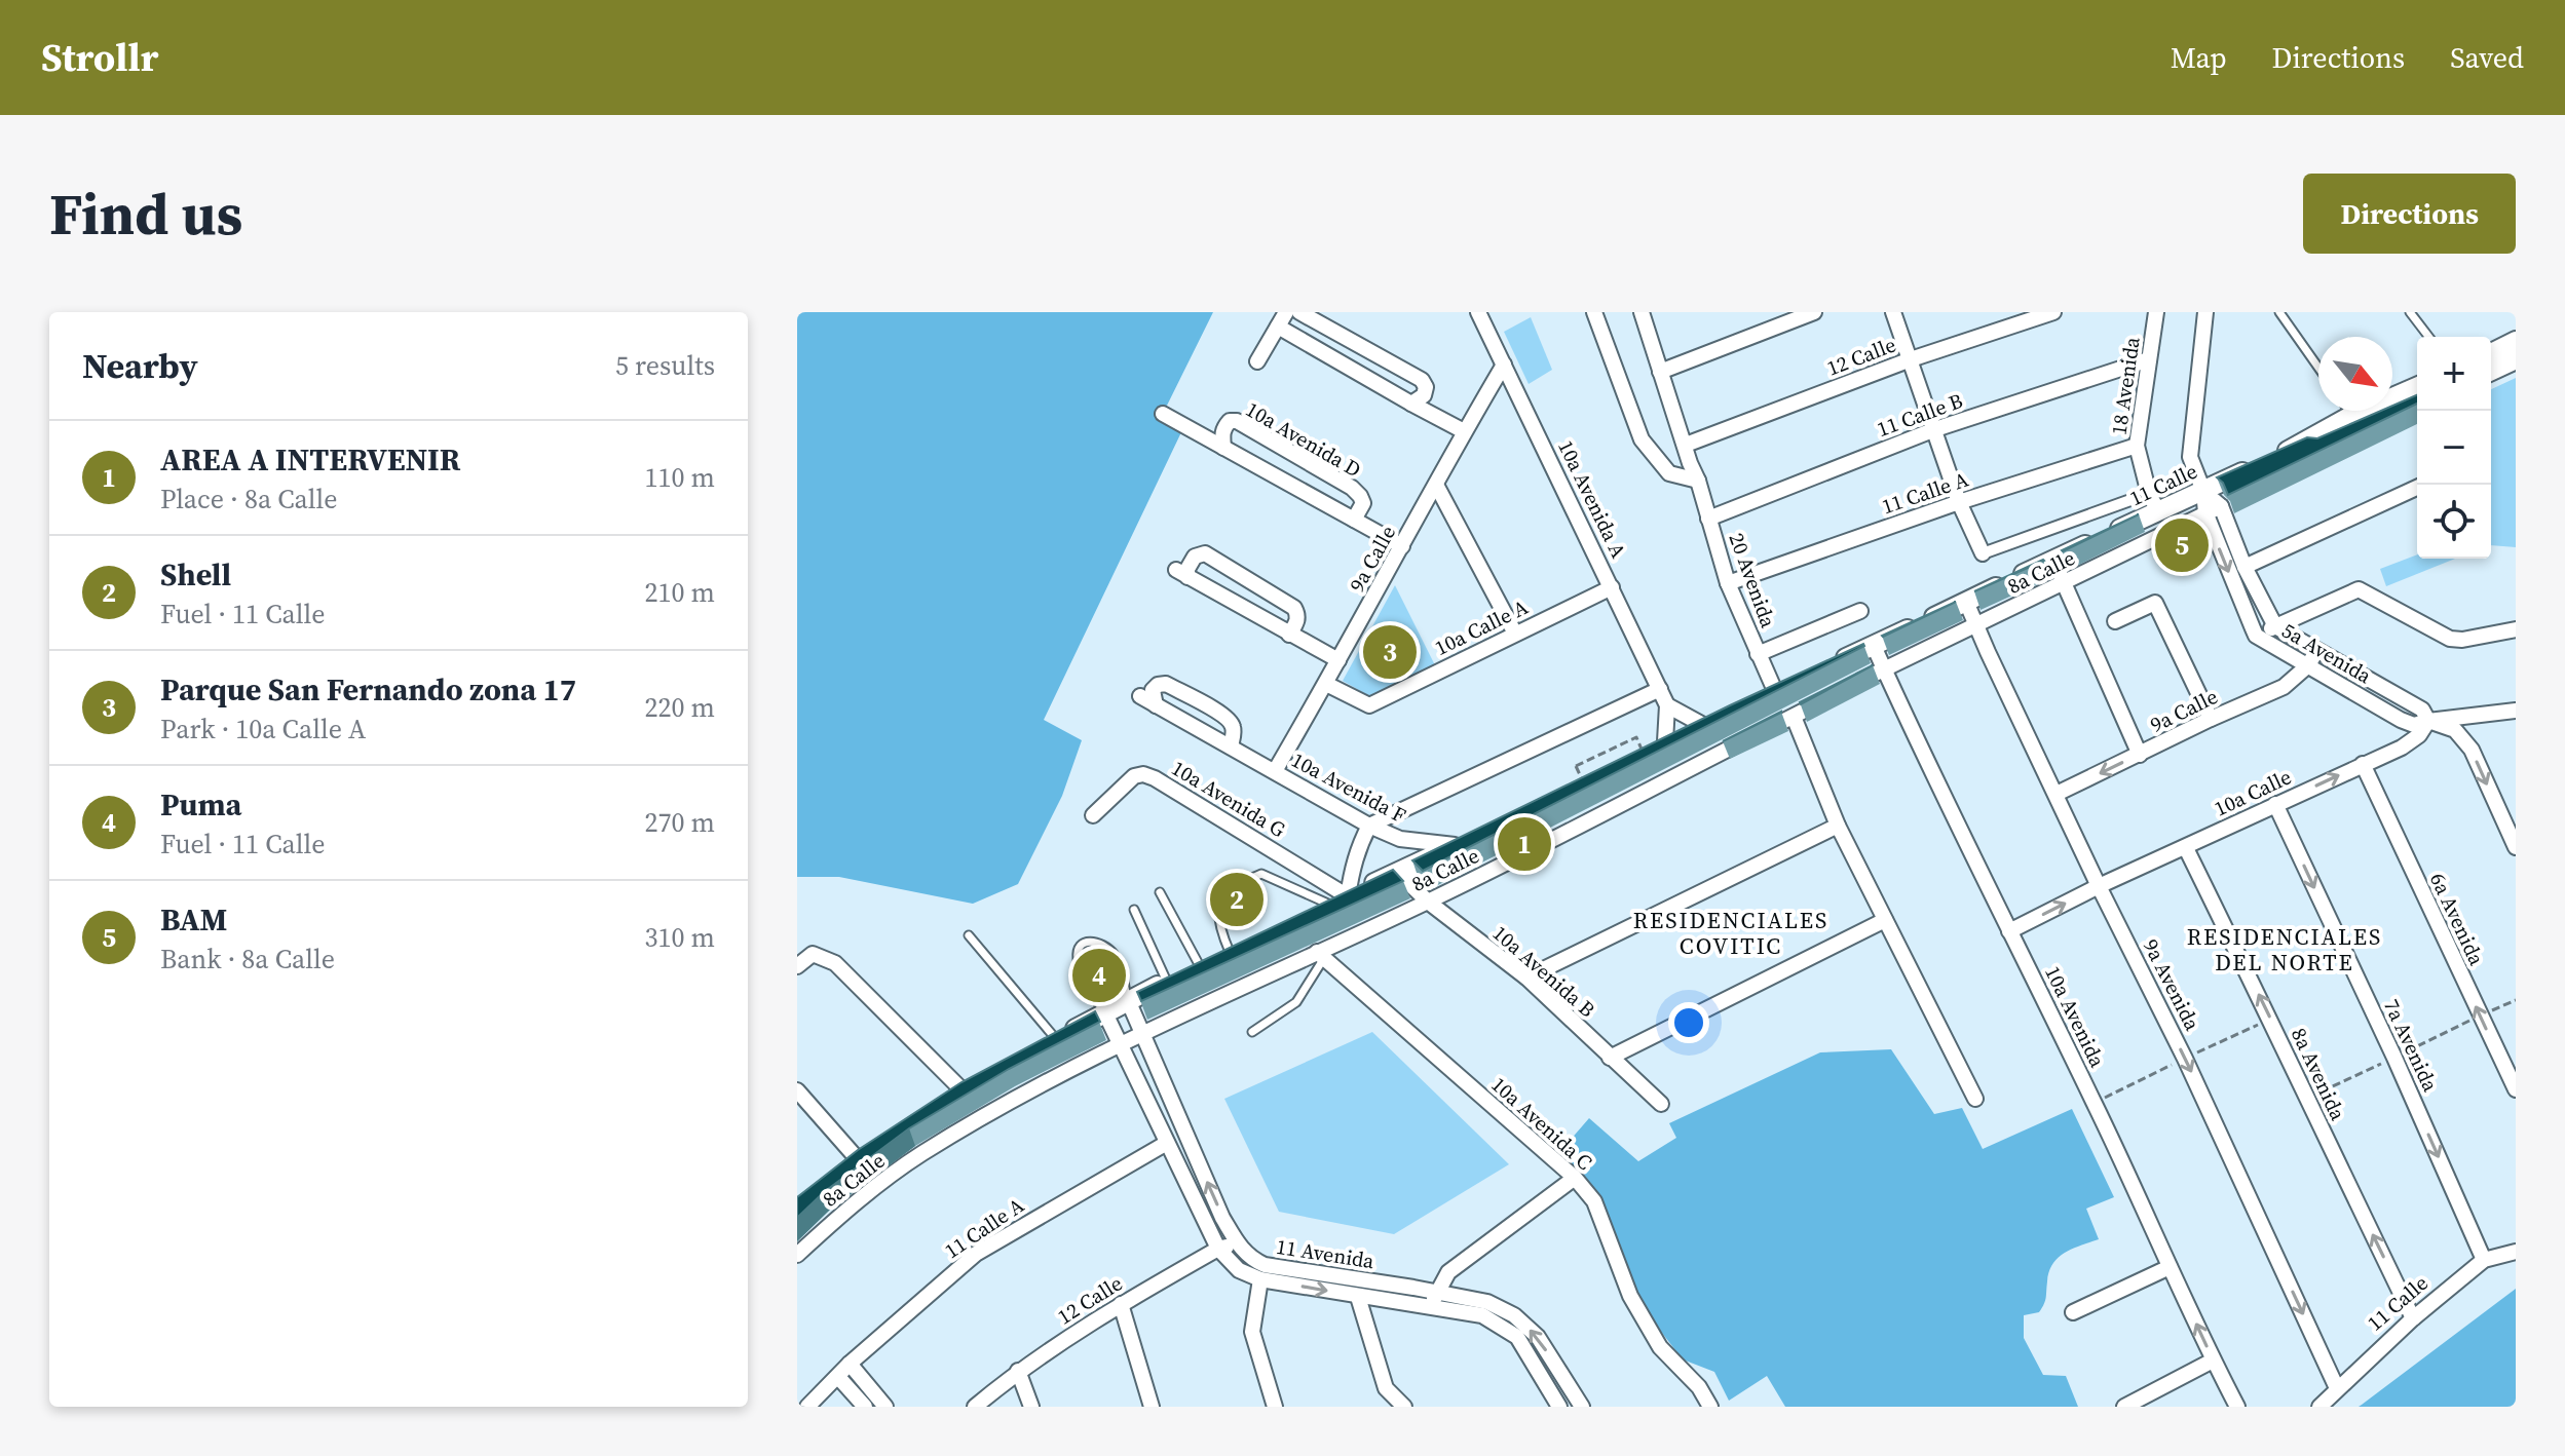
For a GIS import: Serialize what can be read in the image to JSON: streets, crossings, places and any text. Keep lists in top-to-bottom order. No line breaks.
{"streets":{"street":["12 Calle","18 Avenida","11 Calle B","10a Avenida D","11 Calle","11 Calle A","10a Avenida A","9a Calle","8a Calle","20 Avenida","10a Calle A","5a Avenida","10a Avenida F","10a Calle","10a Avenida G","6a Avenida","10a Avenida B","9a Avenida","10a Avenida","7a Avenida","8a Avenida","10a Avenida C","11 Avenida"]},"crossings":[["12 Calle","20 Avenida"],["12 Calle","11 Avenida"],["18 Avenida","11 Calle B"],["18 Avenida","11 Calle"],["18 Avenida","11 Calle A"],["11 Calle B","20 Avenida"],["11 Calle","5a Avenida"],["11 Calle","9a Avenida"],["11 Calle","10a Avenida"],["11 Calle","7a Avenida"],["11 Calle","8a Avenida"],["11 Calle A","20 Avenida"],["11 Calle A","11 Avenida"],["10a Avenida A","9a Calle"],["10a Avenida A","10a Calle A"],["9a Calle","10a Calle A"],["9a Calle","5a Avenida"],["9a Calle","10a Avenida F"],["9a Calle","9a Avenida"],["8a Calle","5a Avenida"],["8a Calle","10a Avenida B"],["8a Calle","9a Avenida"],["8a Calle","10a Avenida"],["8a Calle","10a Avenida C"],["8a Calle","11 Avenida"],["5a Avenida","10a Calle"],["10a Calle","6a Avenida"],["10a Calle","9a Avenida"],["10a Calle","10a Avenida"],["10a Calle","7a Avenida"],["10a Calle","8a Avenida"]],"one_way":["10a Calle","9a Avenida","7a Avenida","8a Avenida"],"districts":["RESIDENCIALES COVITIC","RESIDENCIALES DEL NORTE"],"north":"bottom right","page":{"header":"Strollr","nav":["Map","Directions","Saved"],"buttons":"Directions","title":"Find us","heading":["Nearby","5 results"],"map_buttons":["+","−"],"list":[{"mark":"1","name":"AREA A INTERVENIR","note":"Place · 8a Calle","value":"110 m"},{"mark":"2","name":"Shell","note":"Fuel · 11 Calle","value":"210 m"},{"mark":"3","name":"Parque San Fernando zona 17","note":"Park · 10a Calle A","value":"220 m"},{"mark":"4","name":"Puma","note":"Fuel · 11 Calle","value":"270 m"},{"mark":"5","name":"BAM","note":"Bank · 8a Calle","value":"310 m"}],"pins":["5","3","1","2","4"]}}
